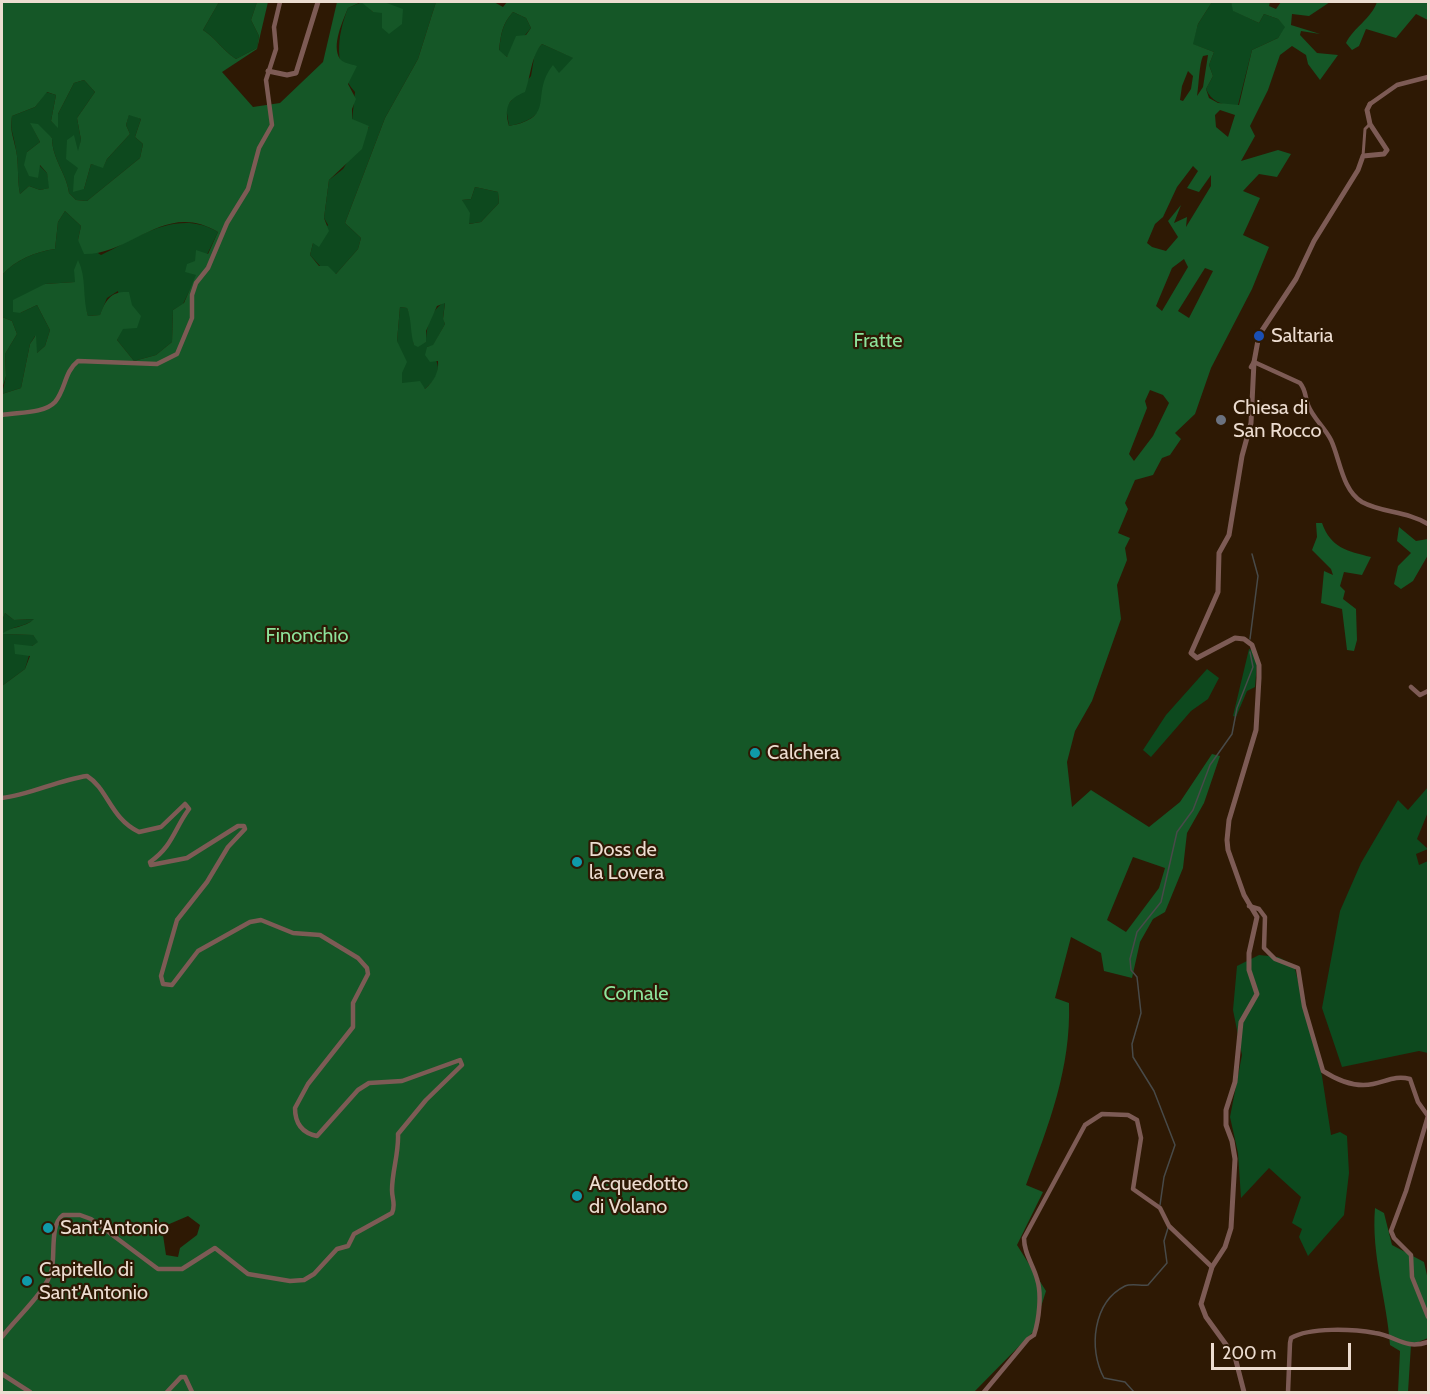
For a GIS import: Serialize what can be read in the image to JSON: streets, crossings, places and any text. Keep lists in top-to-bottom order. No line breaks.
{"parks":["Fratte","Finonchio","Cornale"],"places":["Saltaria","Chiesa di San Rocco","Calchera","Doss de la Lovera","Acquedotto di Volano","Sant'Antonio","Capitello di Sant'Antonio"],"scale_bar":"200 m"}
